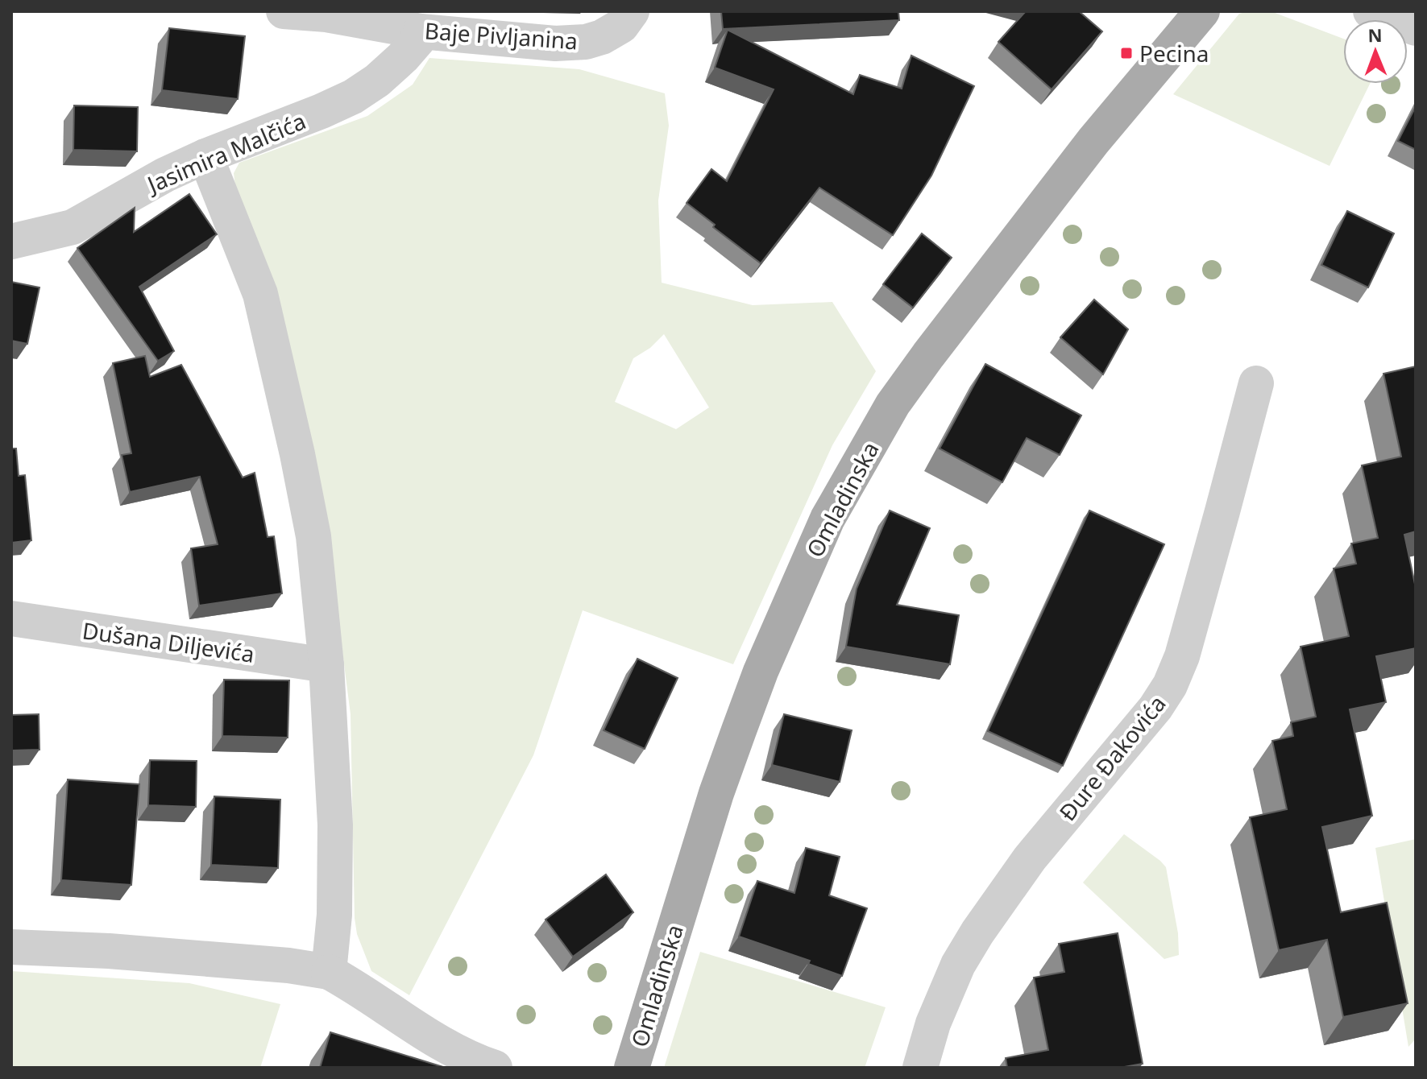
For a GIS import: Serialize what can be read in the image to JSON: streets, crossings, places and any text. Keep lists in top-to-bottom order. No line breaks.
{"streets":{"main road":["Omladinska"],"street":["Baje Pivljanina","Jasimira Malčića","Dušana Diljevića","Đure Đakovića"]},"crossings":[["Baje Pivljanina","Jasimira Malčića"]],"places":{"transit":["Pecina"]},"north":"top"}
